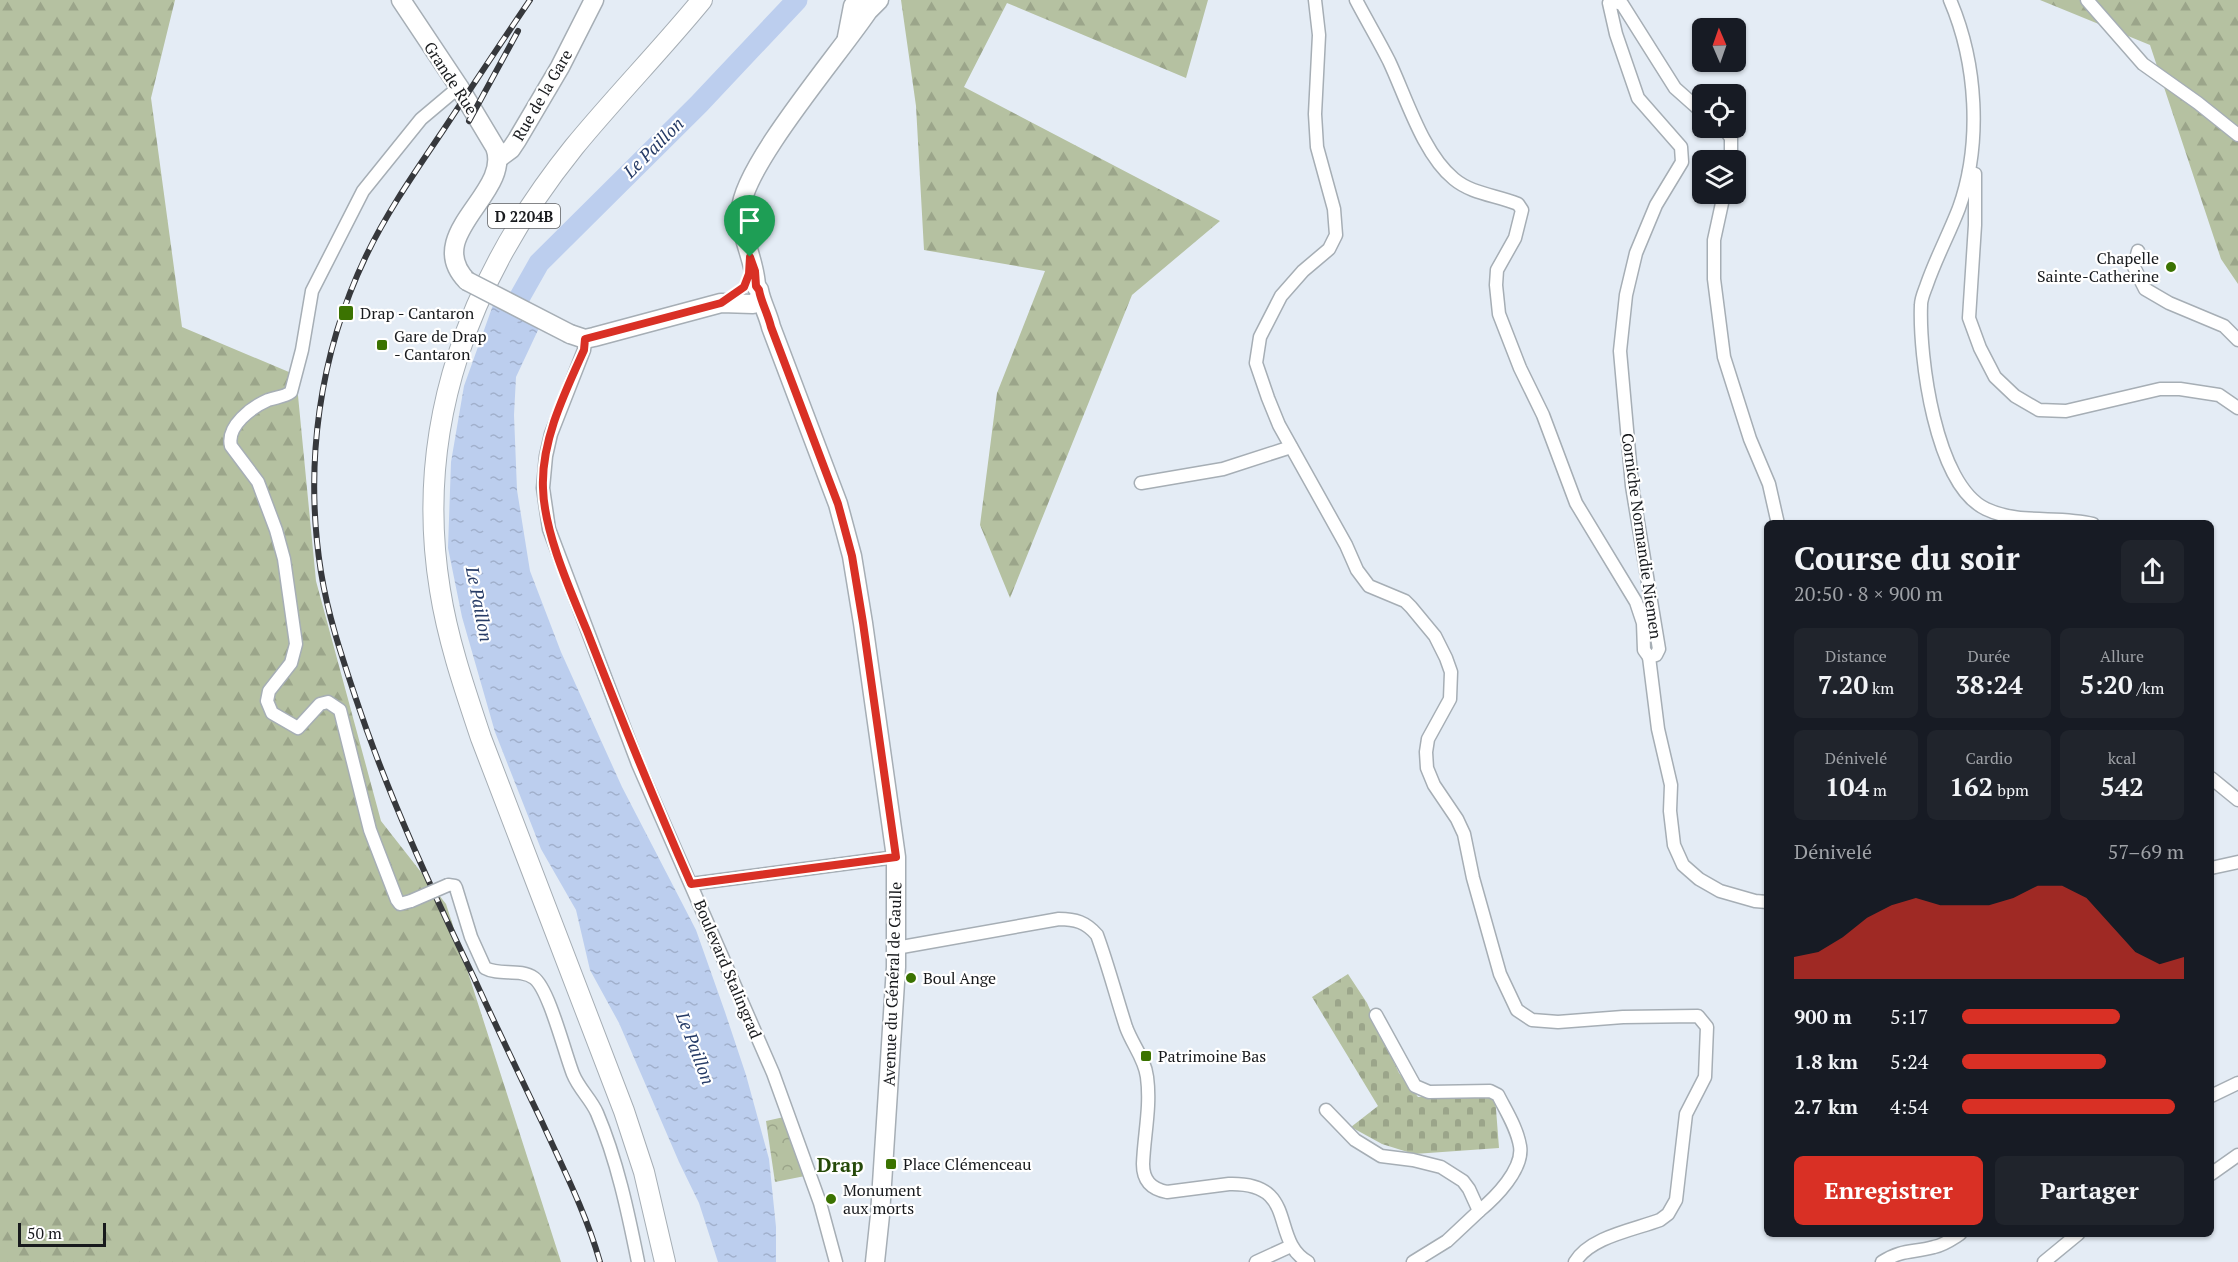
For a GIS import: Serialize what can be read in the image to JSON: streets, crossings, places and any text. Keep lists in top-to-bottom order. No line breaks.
{"streets":{"main road":["D 2204B"],"street":["Grande Rue","Rue de la Gare","Corniche Normandie Niemen","Boulevard Stalingrad","Avenue du Général de Gaulle"]},"crossings":[["Grande Rue","Rue de la Gare"],["Rue de la Gare","Boulevard Stalingrad"]],"districts":["Drap"],"water":["Le Paillon"],"places":{"other":["Chapelle Sainte-Catherine","Boul Ange","Monument aux morts"],"transit":["Drap - Cantaron","Gare de Drap - Cantaron","Patrimoine Bas","Place Clémenceau"]},"scale_bar":"50 m","north":"top","page":{"heading":["Course du soir","20:50 · 8 × 900 m"],"stats":[["Distance","7.20 km"],["Durée","38:24"],["Allure","5:20 /km"],["Dénivelé","104 m"],["Cardio","162 bpm"],["kcal","542"]],"chart":["Dénivelé","57–69 m"],"list":[{"name":"900 m","note":"5:17"},{"name":"1.8 km","note":"5:24"},{"name":"2.7 km","note":"4:54"}],"buttons":["Enregistrer","Partager"],"scale":"50 m"}}
